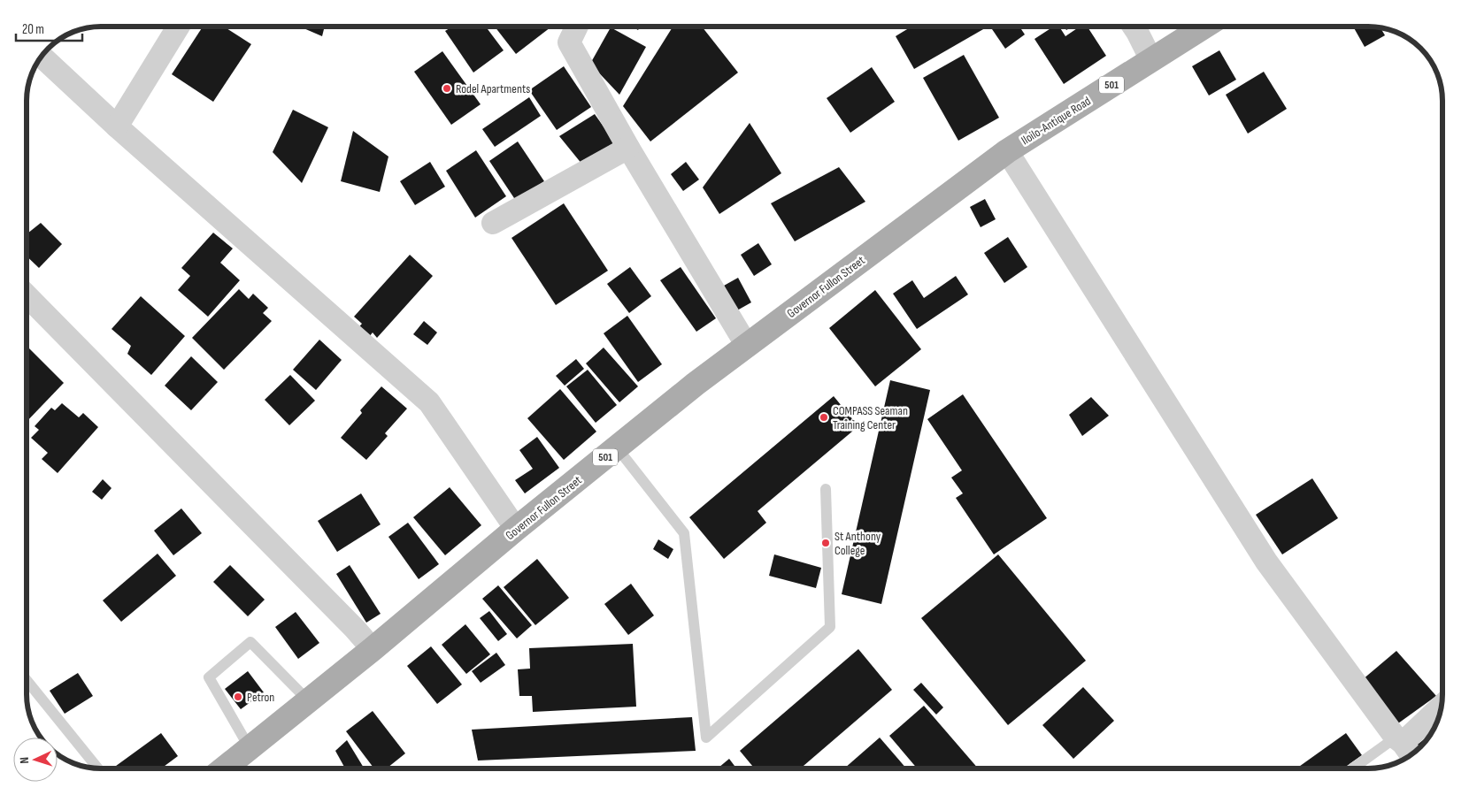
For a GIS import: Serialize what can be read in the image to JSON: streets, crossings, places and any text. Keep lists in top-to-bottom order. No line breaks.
{"streets":{"main road":["501","Iloilo-Antique Road","Governor Fullon Street"]},"crossings":[["Iloilo-Antique Road","Governor Fullon Street"]],"places":["Rodel Apartments","COMPASS Seaman Training Center","St Anthony College","Petron"],"scale_bar":"20 m","north":"left"}
